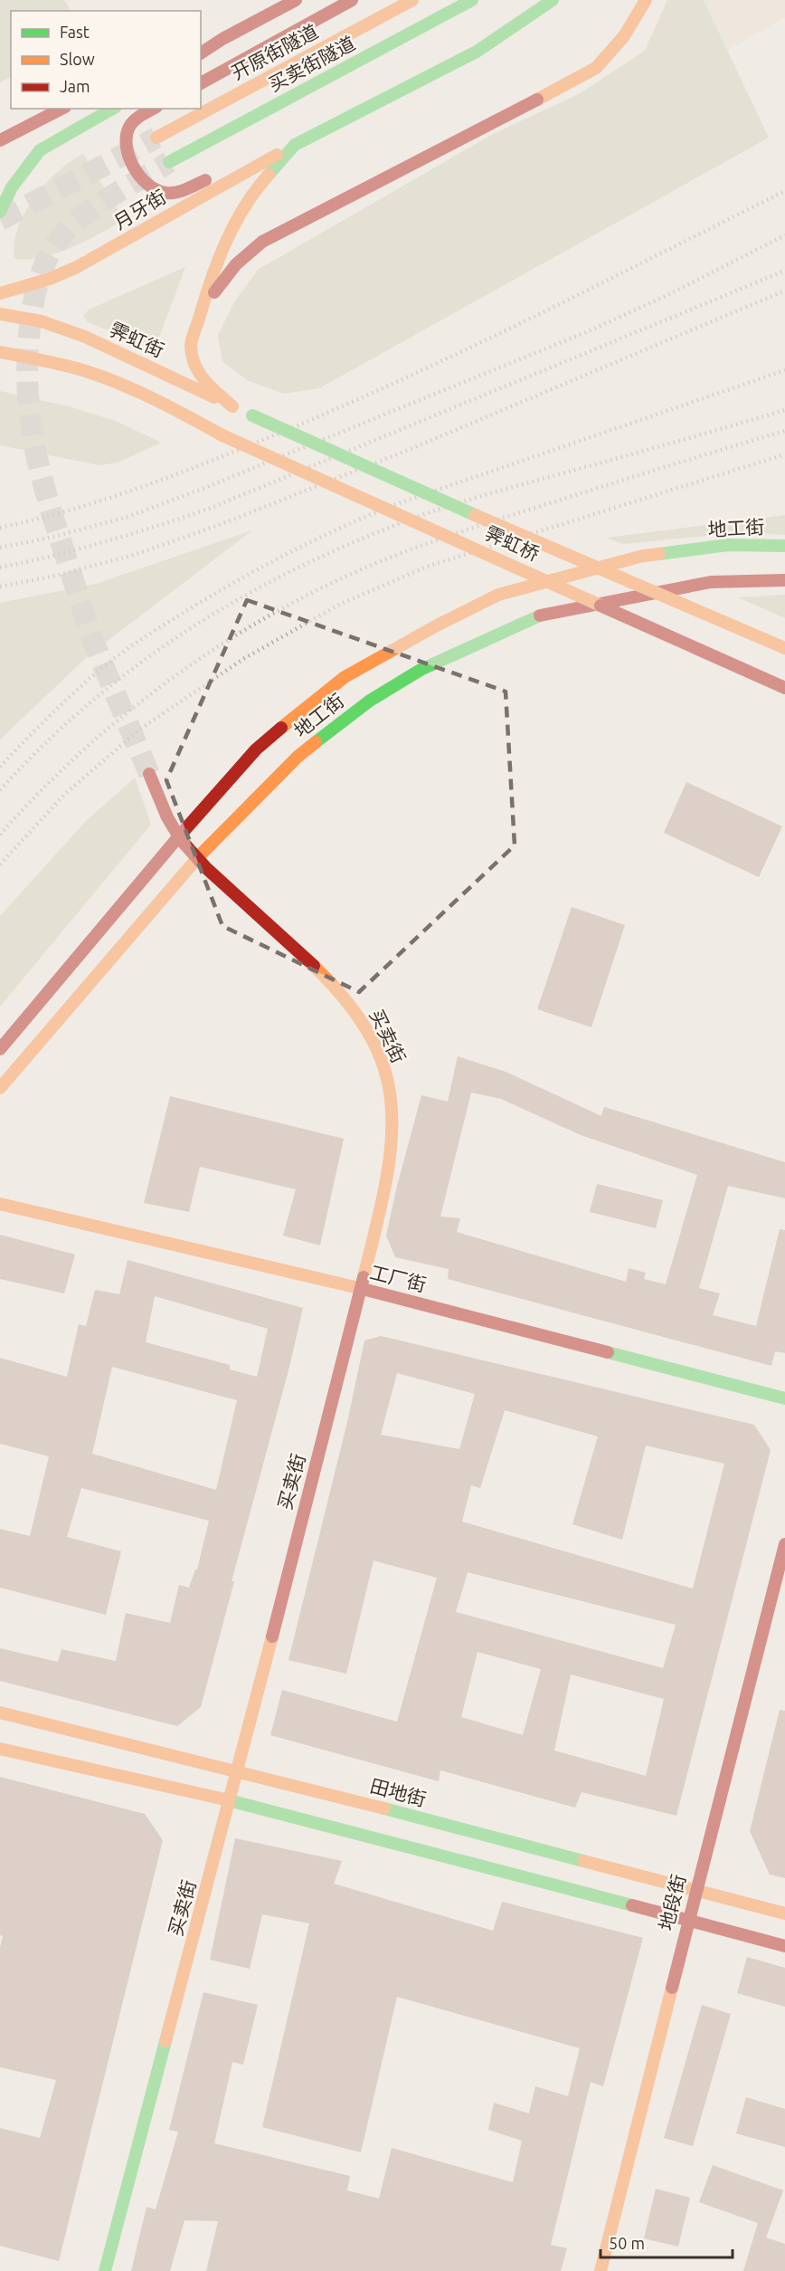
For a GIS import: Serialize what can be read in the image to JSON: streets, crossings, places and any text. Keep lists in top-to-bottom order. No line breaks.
{"streets":{"main road":["开原街隧道","买卖街隧道","月牙街","霁虹街","地工街","霁虹桥","买卖街","工厂街","田地街","地段街"]},"crossings":[["月牙街","霁虹街"],["霁虹街","霁虹桥"],["地工街","买卖街"],["买卖街","工厂街"],["买卖街","田地街"],["田地街","地段街"]],"legend":["Fast","Slow","Jam"],"scale_bar":"50 m"}
